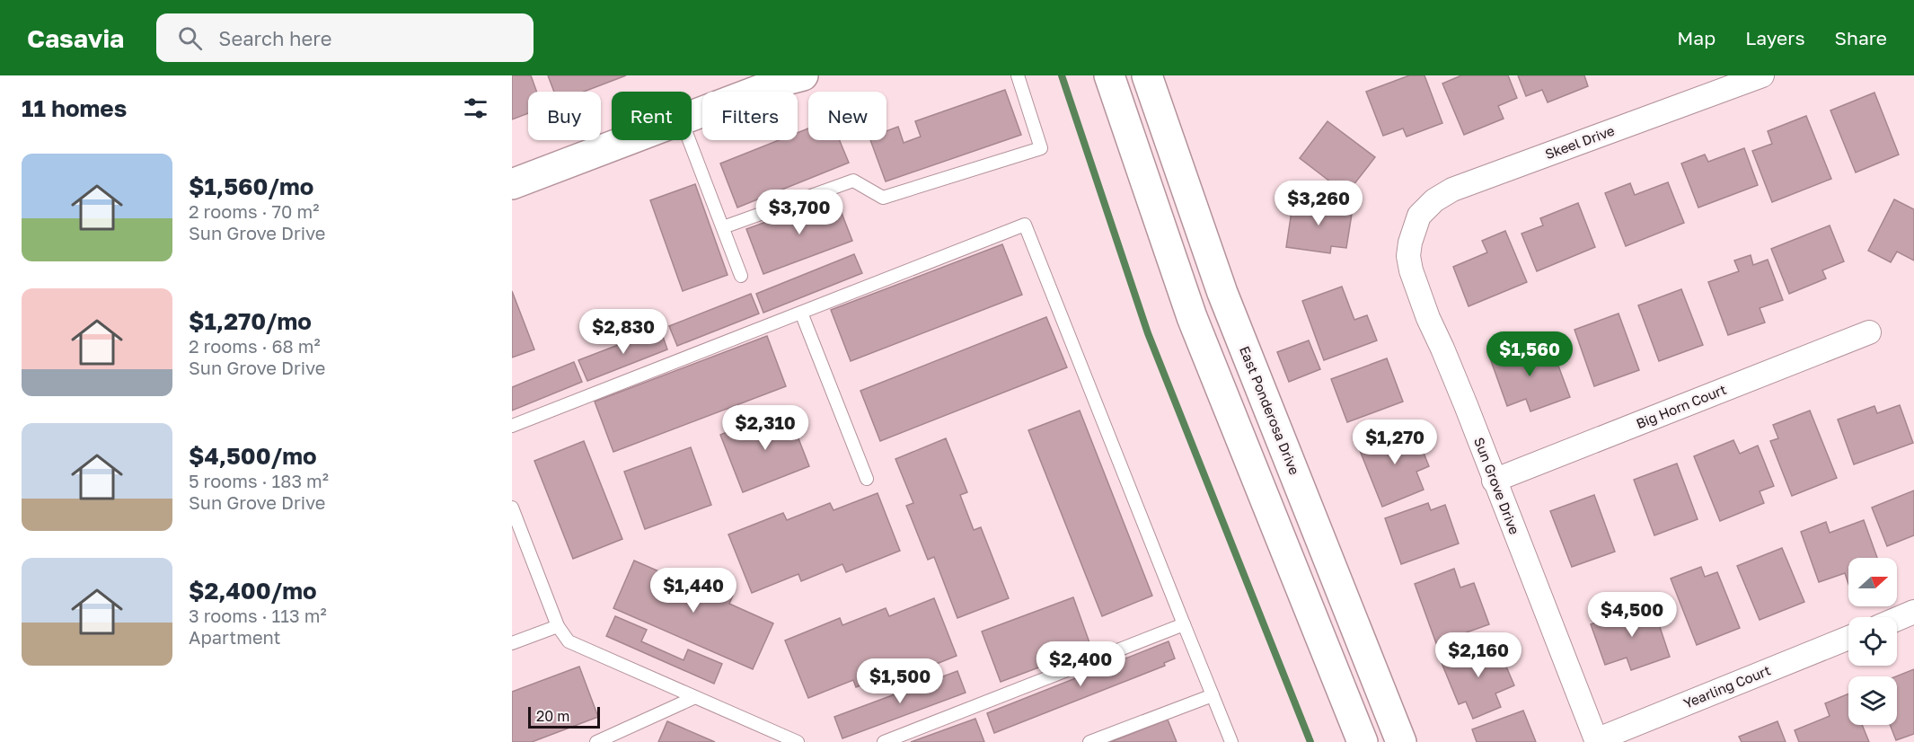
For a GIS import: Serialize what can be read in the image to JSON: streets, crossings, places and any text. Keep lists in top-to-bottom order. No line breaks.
{"streets":{"main road":["East Ponderosa Drive"],"street":["Skeel Drive","Big Horn Court","Sun Grove Drive","Yearling Court"]},"crossings":[["Skeel Drive","Sun Grove Drive"],["Big Horn Court","Sun Grove Drive"],["Sun Grove Drive","Yearling Court"]],"scale_bar":"20 m","north":"right","page":{"header":"Casavia","search":"Search here","nav":["Map","Layers","Share"],"heading":"11 homes","chip":["Buy","Rent","Filters","New"],"list":[{"name":"$1,560/mo","note":"2 rooms · 70 m² · Sun Grove Drive"},{"name":"$1,270/mo","note":"2 rooms · 68 m² · Sun Grove Drive"},{"name":"$4,500/mo","note":"5 rooms · 183 m² · Sun Grove Drive"},{"name":"$2,400/mo","note":"3 rooms · 113 m² · Apartment"}],"price":["$3,260","$3,700","$2,830","$1,560","$2,310","$1,270","$1,440","$4,500","$2,160","$2,400","$1,500"],"scale":"20 m"}}
